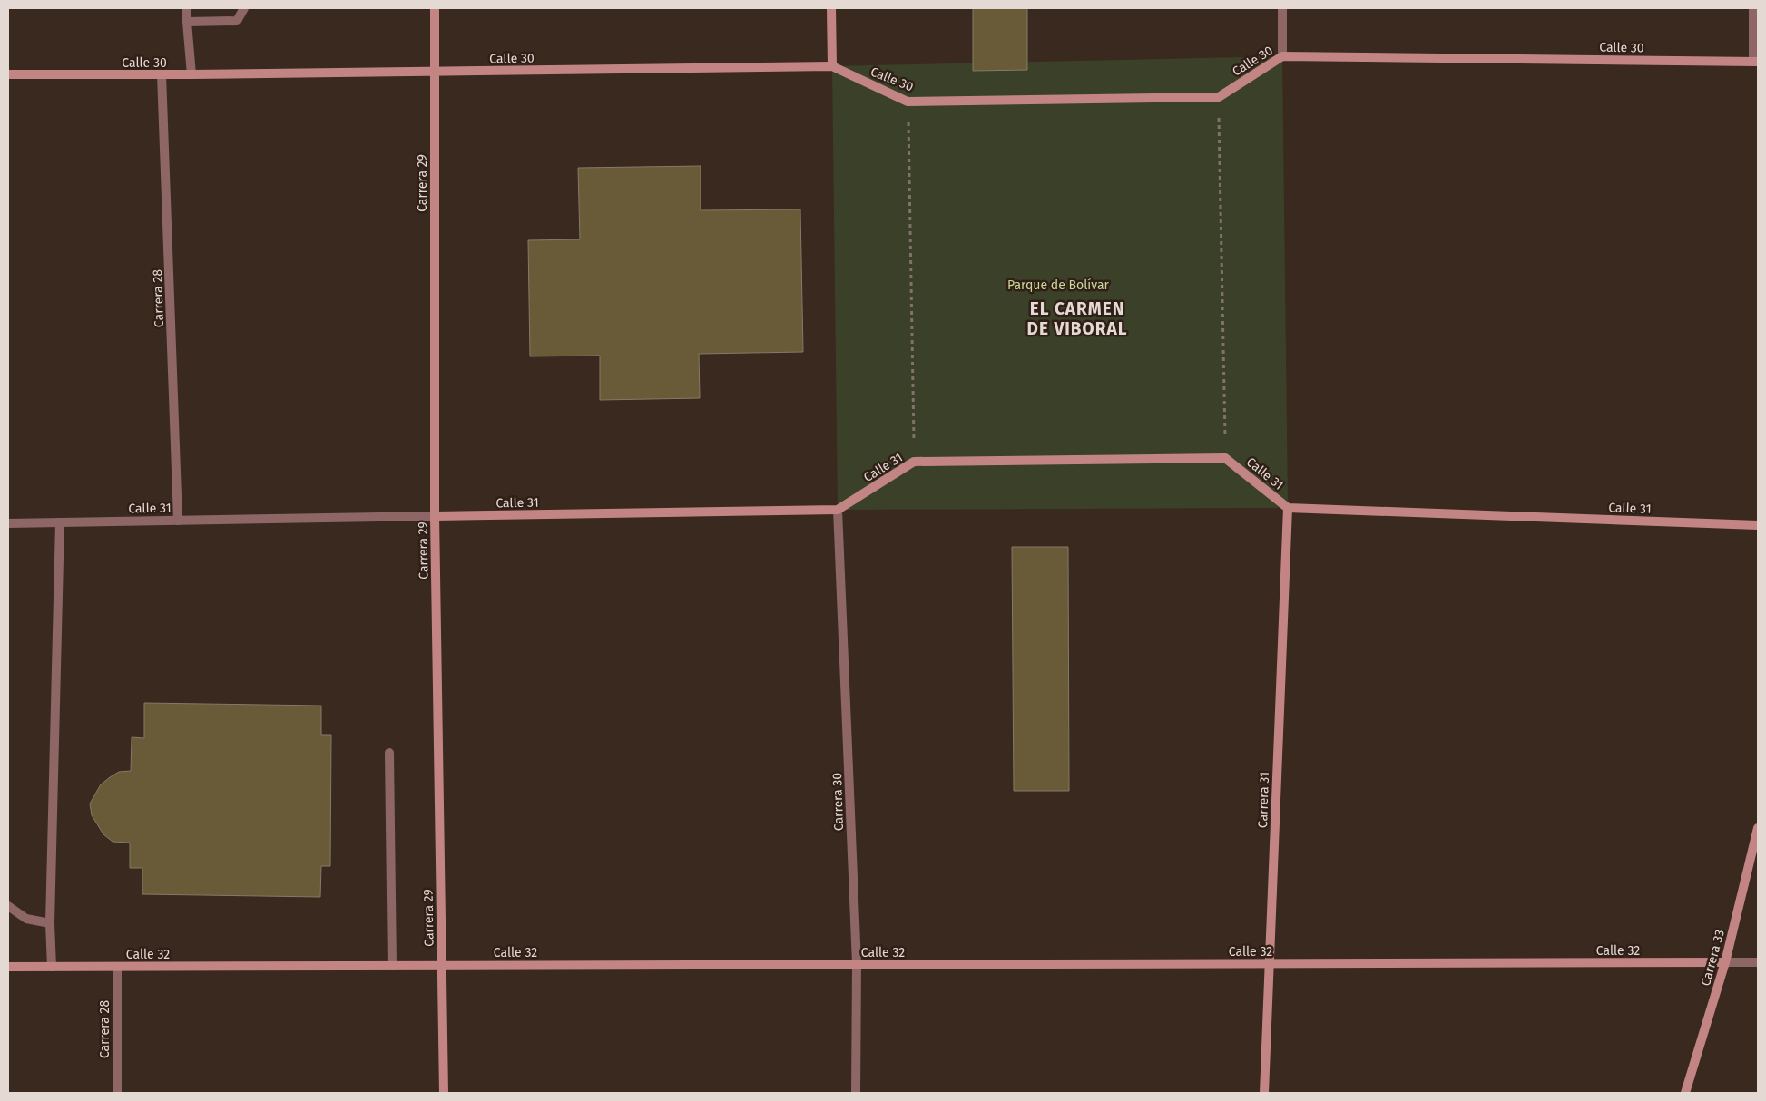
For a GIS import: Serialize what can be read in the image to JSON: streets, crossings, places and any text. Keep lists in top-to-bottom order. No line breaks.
{"streets":{"main road":["Calle 30","Carrera 29","Calle 31","Carrera 31","Calle 32","Carrera 33"],"street":["Carrera 28","Carrera 30"]},"crossings":[["Calle 30","Carrera 29"],["Calle 30","Carrera 28"],["Carrera 29","Calle 31"],["Carrera 29","Calle 32"],["Carrera 28","Calle 31"],["Carrera 28","Calle 32"],["Calle 31","Carrera 31"],["Calle 31","Carrera 30"],["Carrera 31","Calle 32"],["Carrera 30","Calle 32"],["Calle 32","Carrera 33"]],"districts":["EL CARMEN DE VIBORAL"],"parks":["Parque de Bolívar"]}
